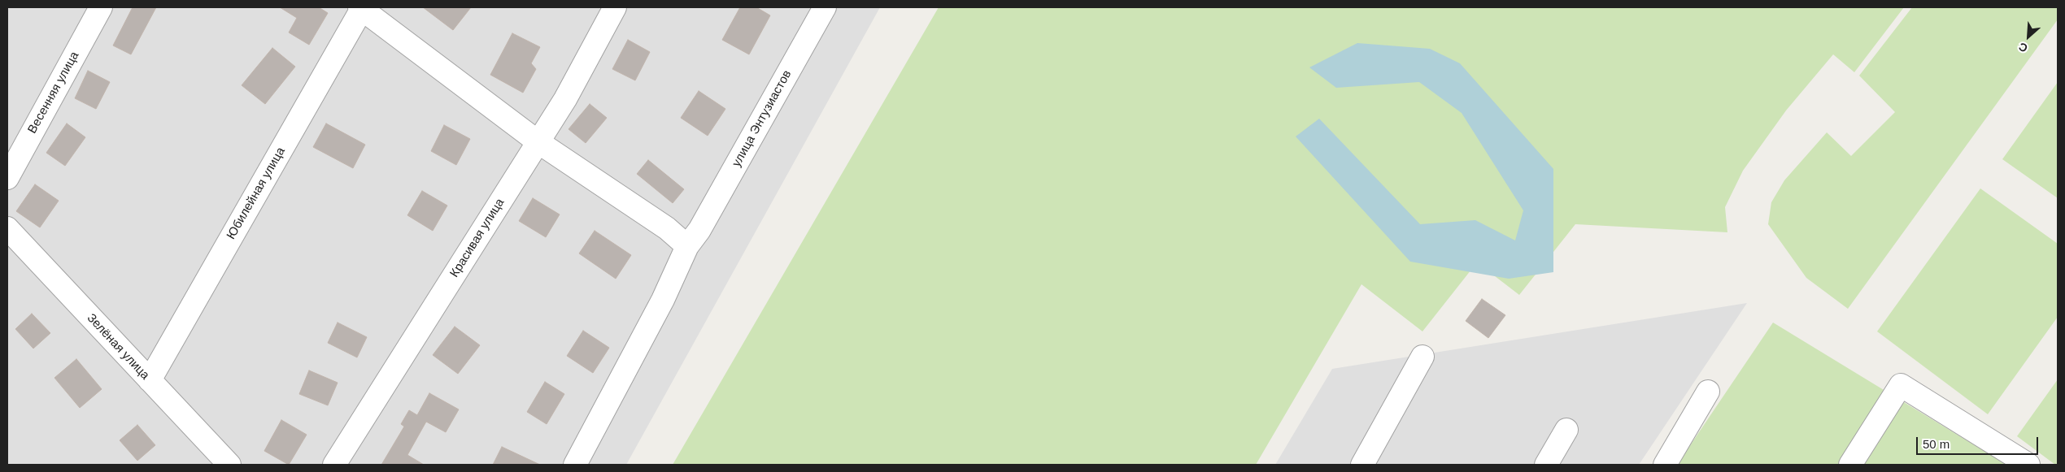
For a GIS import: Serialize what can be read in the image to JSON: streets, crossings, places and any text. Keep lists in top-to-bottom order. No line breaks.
{"streets":{"street":["Весенняя улица","улица Энтузиастов","Юбилейная улица","Красивая улица","Зелёная улица"]},"crossings":[["Юбилейная улица","Зелёная улица"]],"scale_bar":"50 m","north":"bottom left"}
